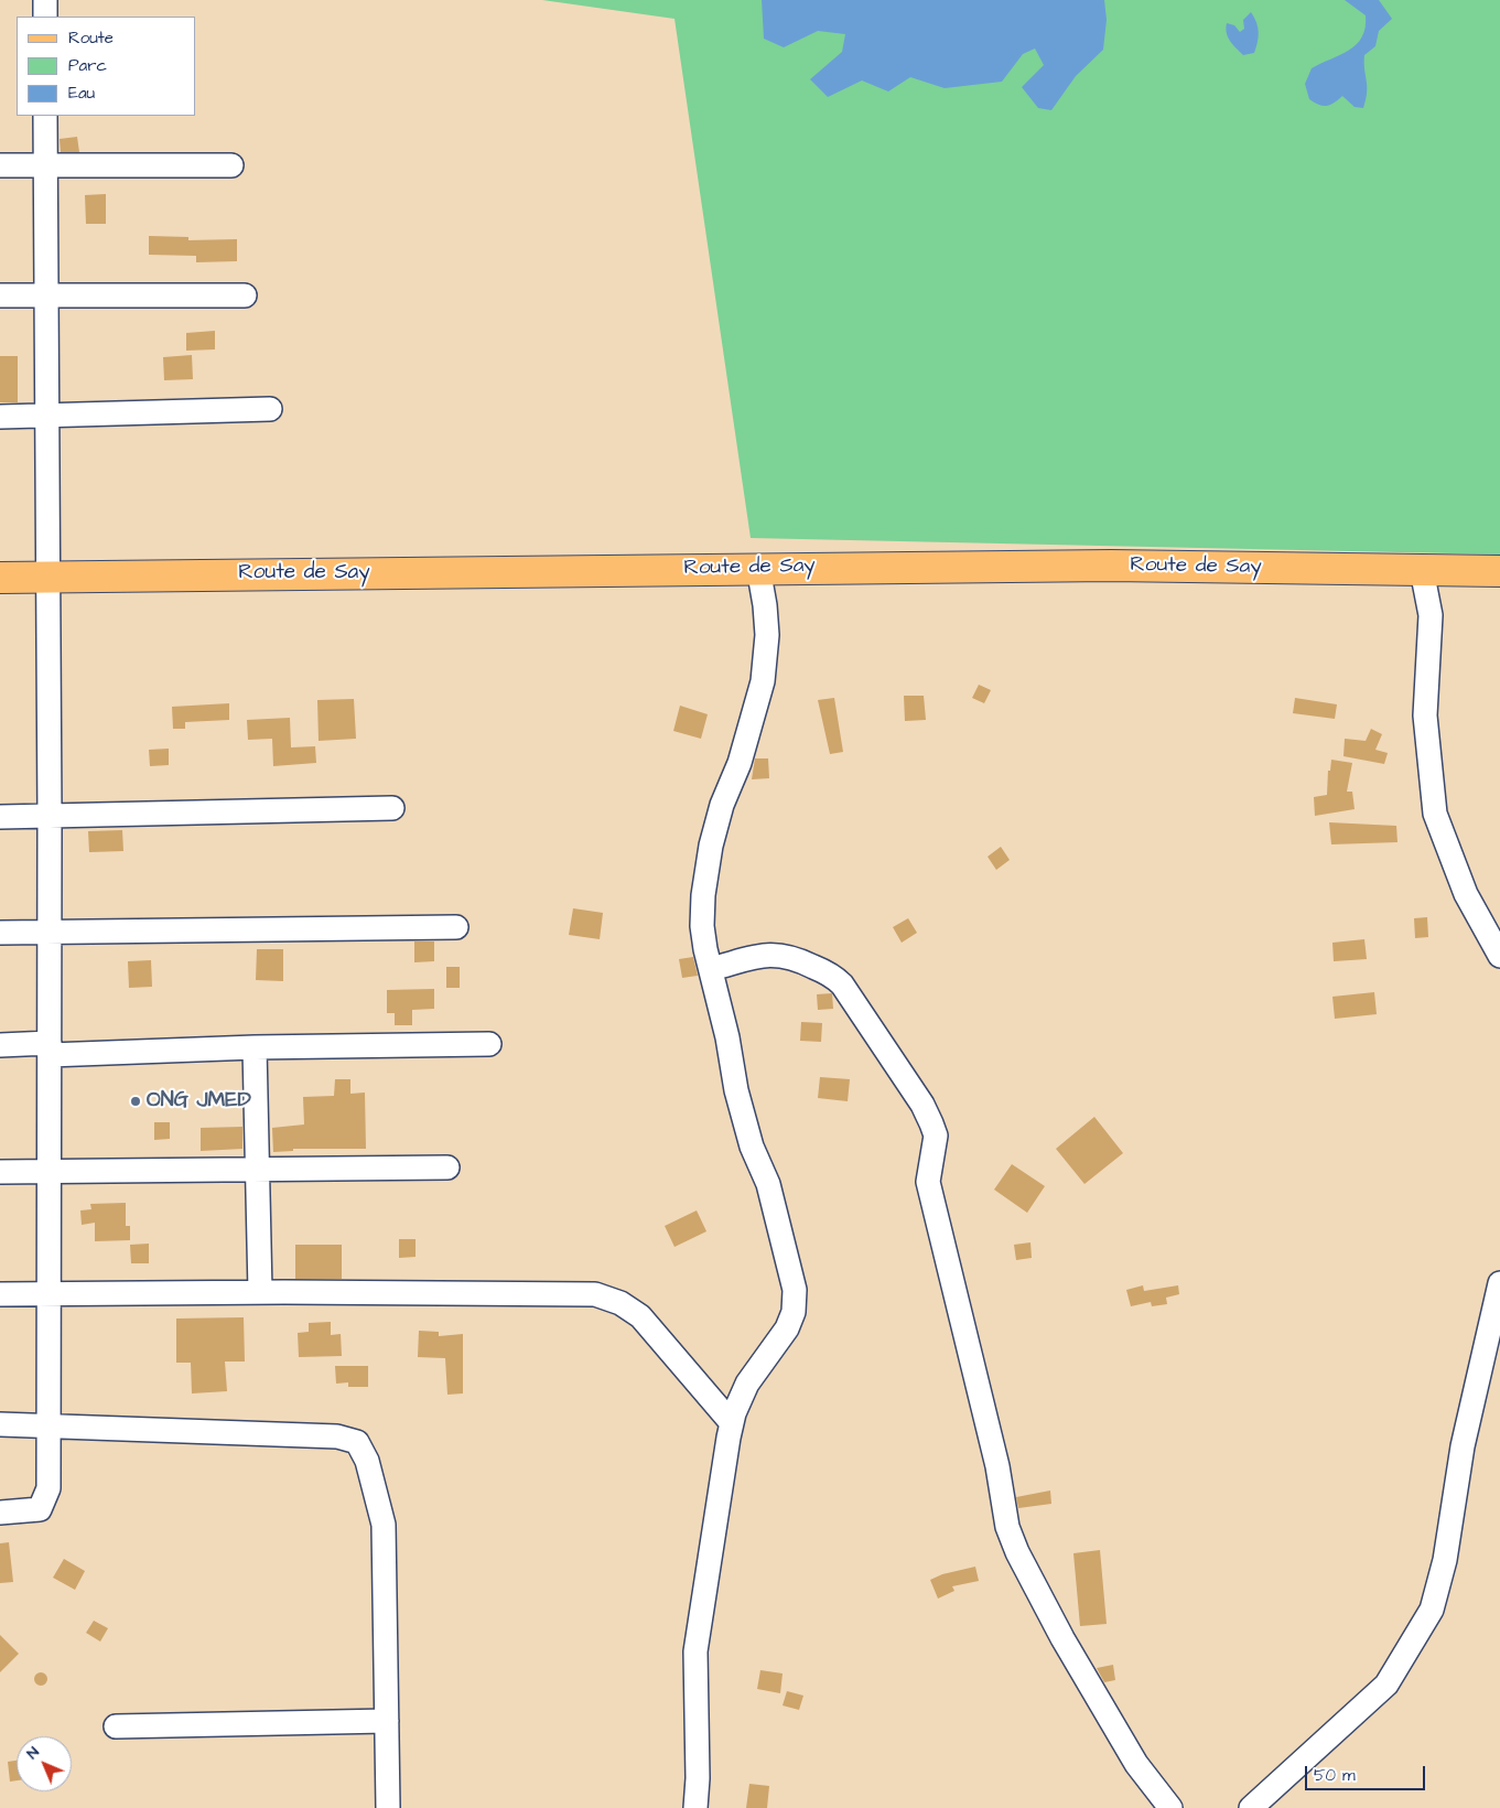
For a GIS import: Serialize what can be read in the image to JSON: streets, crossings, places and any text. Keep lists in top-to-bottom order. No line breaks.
{"streets":{"main road":["Route de Say"]},"places":["ONG JMED"],"legend":["Route","Parc","Eau"],"scale_bar":"50 m","north":"top left"}
